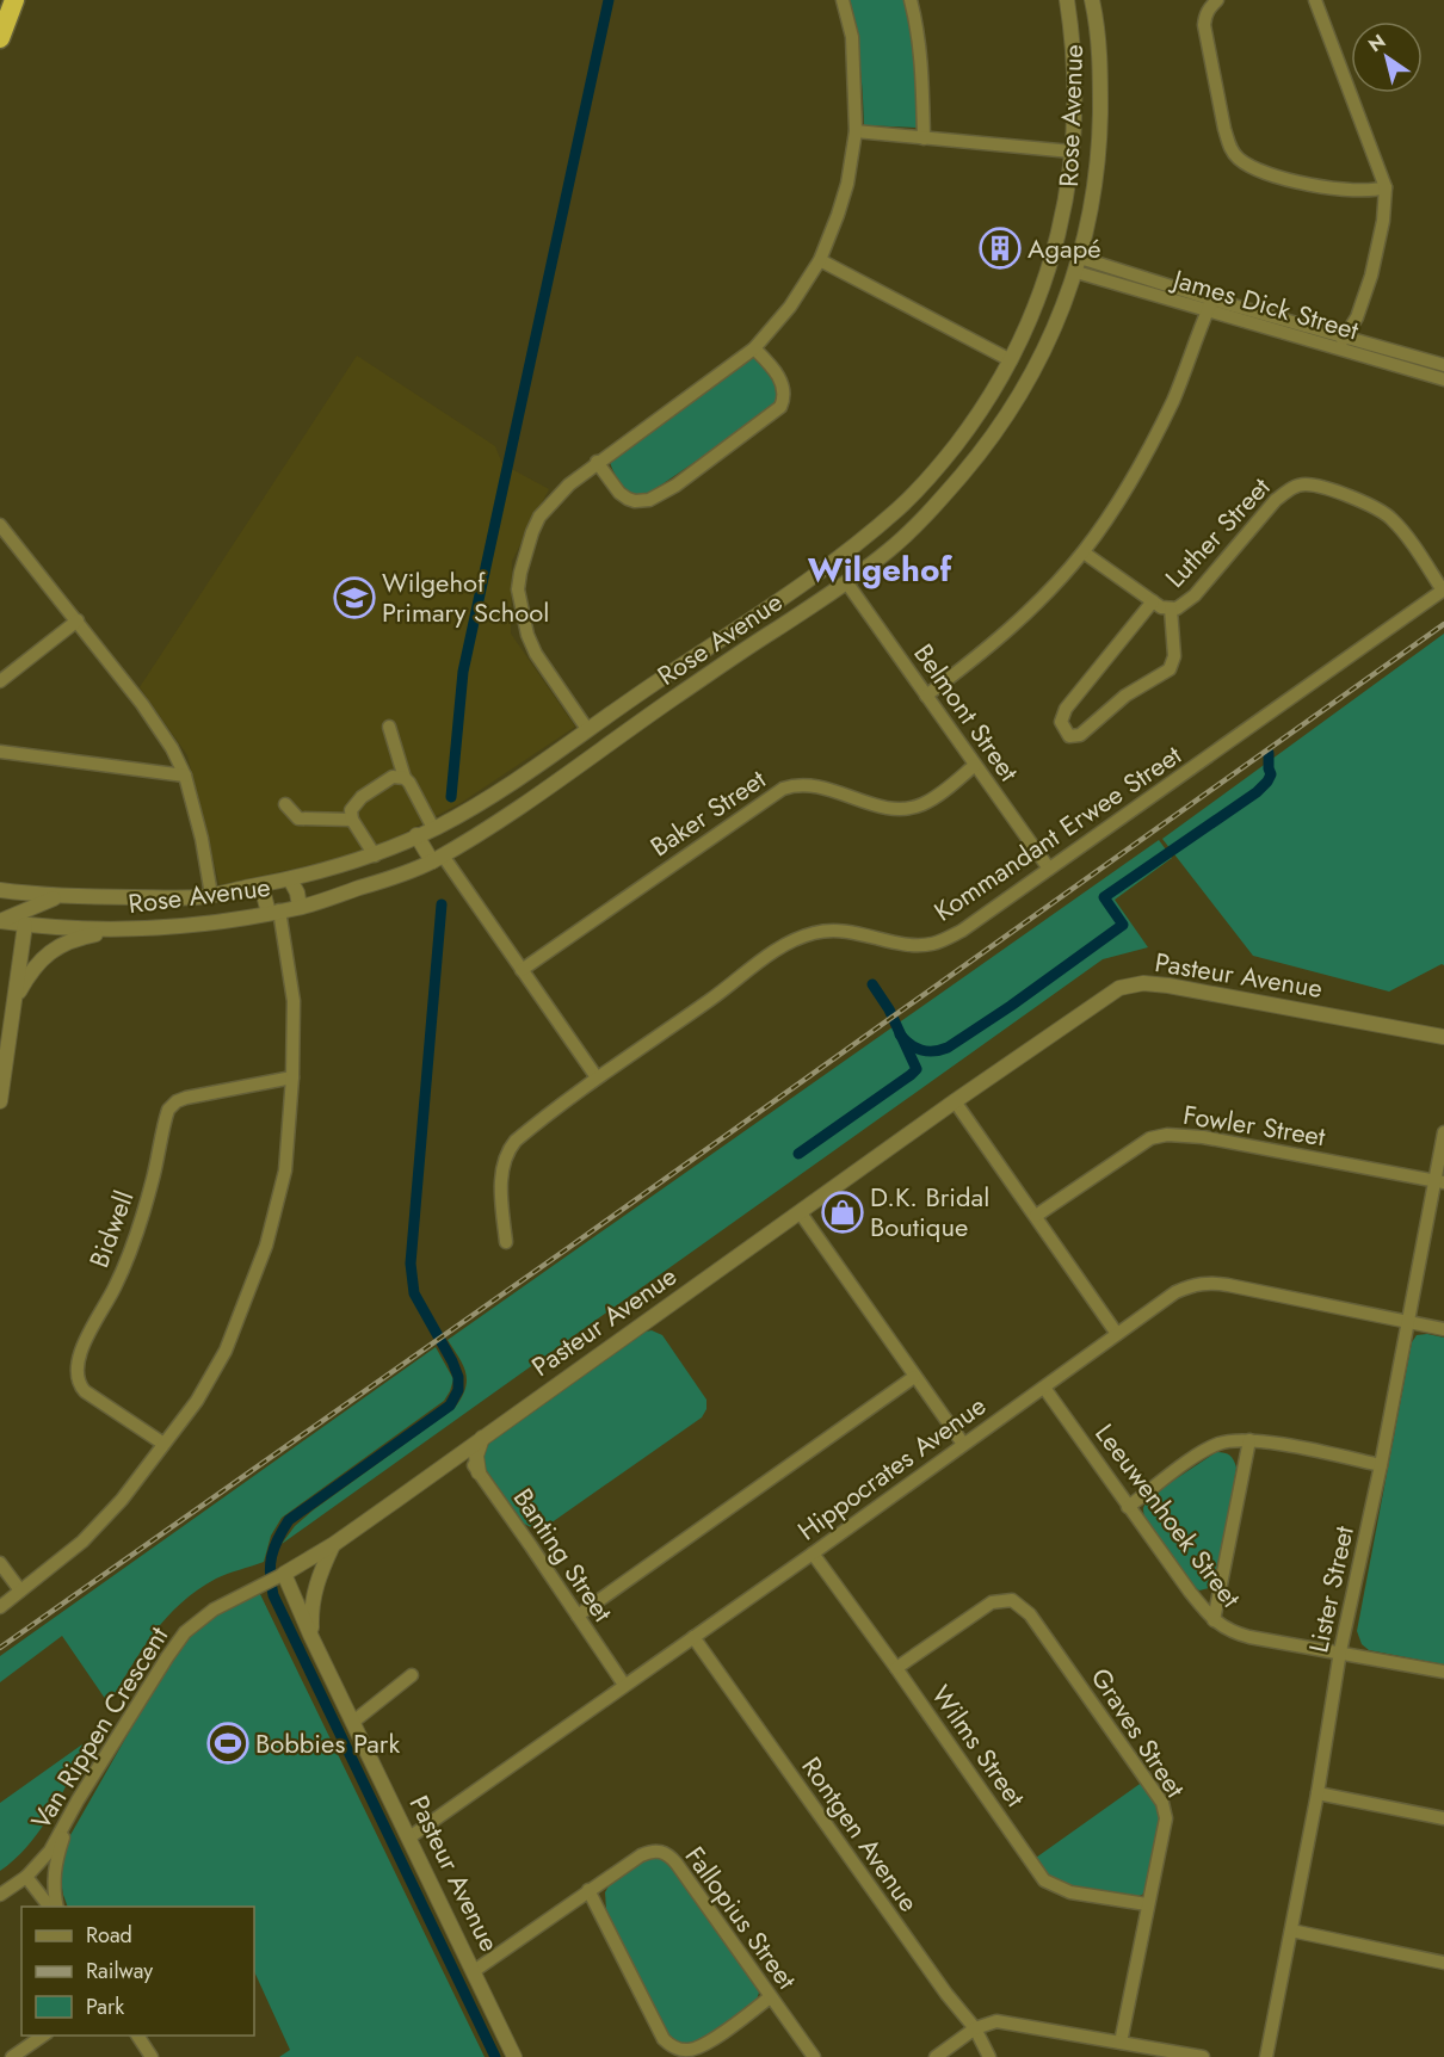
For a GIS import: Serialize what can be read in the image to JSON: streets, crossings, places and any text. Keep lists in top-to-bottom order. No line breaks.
{"streets":{"street":["Rose Avenue","James Dick Street","Luther Street","Belmont Street","Baker Street","Kommandant Erwee Street","Pasteur Avenue","Fowler Street","Bidwell","Hippocrates Avenue","Leeuwenhoek Street","Banting Street","Lister Street","Van Rippen Crescent","Graves Street","Wilms Street","Rontgen Avenue","Fallopius Street"]},"crossings":[["Rose Avenue","James Dick Street"],["Rose Avenue","Belmont Street"],["Luther Street","Kommandant Erwee Street"],["Belmont Street","Baker Street"],["Belmont Street","Kommandant Erwee Street"],["Pasteur Avenue","Hippocrates Avenue"],["Pasteur Avenue","Banting Street"],["Pasteur Avenue","Van Rippen Crescent"],["Pasteur Avenue","Fallopius Street"],["Fowler Street","Lister Street"],["Hippocrates Avenue","Leeuwenhoek Street"],["Hippocrates Avenue","Banting Street"],["Hippocrates Avenue","Lister Street"],["Hippocrates Avenue","Wilms Street"],["Hippocrates Avenue","Rontgen Avenue"],["Leeuwenhoek Street","Lister Street"],["Graves Street","Wilms Street"]],"districts":["Wilgehof"],"places":{"building":["Agapé"],"school or university":["Wilgehof Primary School"],"shop":["D.K. Bridal Boutique"],"sports":["Bobbies Park"]},"legend":["Road","Railway","Park"],"north":"top left"}
